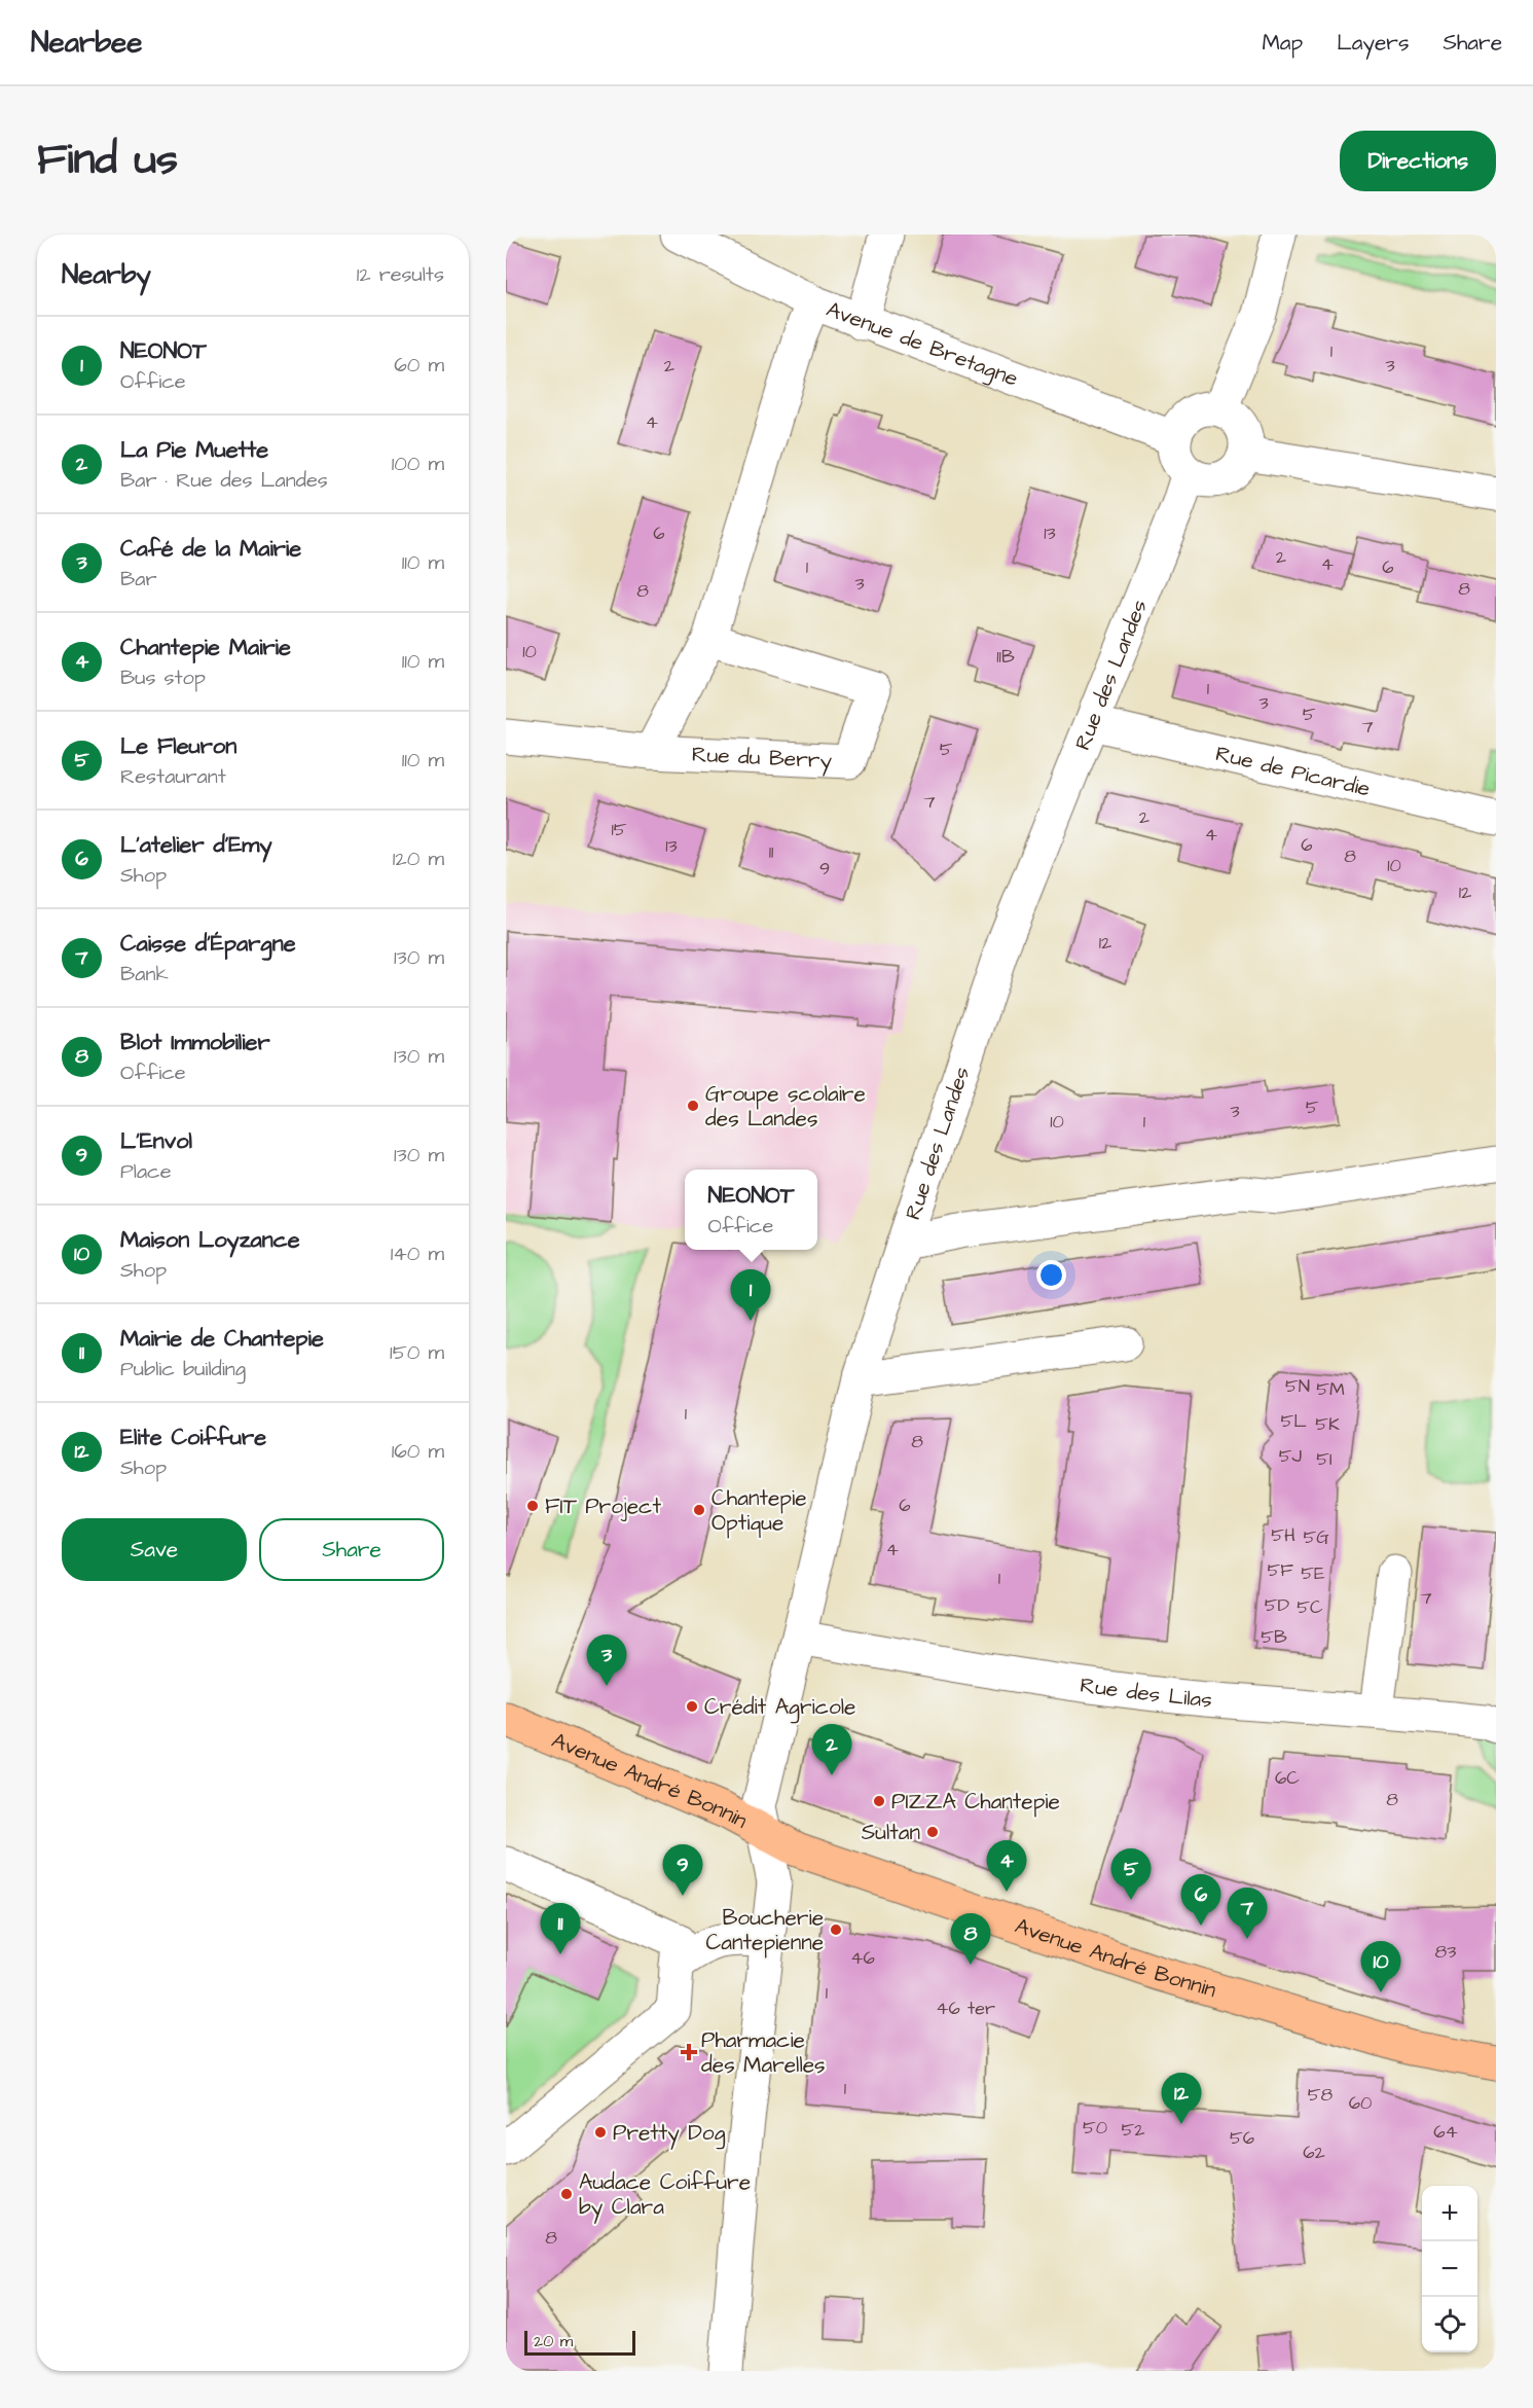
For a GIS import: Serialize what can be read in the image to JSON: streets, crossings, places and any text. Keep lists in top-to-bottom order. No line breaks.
{"streets":{"main road":["Avenue André Bonnin"],"street":["Avenue de Bretagne","Rue des Landes","Rue du Berry","Rue de Picardie","Rue des Lilas"]},"crossings":[["Avenue de Bretagne","Rue des Landes"],["Avenue de Bretagne","Rue du Berry"],["Rue des Landes","Rue de Picardie"],["Rue des Landes","Rue des Lilas"],["Rue des Landes","Avenue André Bonnin"]],"places":{"other":["Groupe scolaire des Landes","FIT Project","Chantepie Optique","Crédit Agricole","PIZZA Chantepie","Sultan","Boucherie Cantepienne","Pretty Dog","Audace Coiffure by Clara"],"health":["Pharmacie des Marelles"]},"house_numbers":["1","2","3","4","6","13","2","4","1","6","3","8","8","10","11B","1","3","5","7","5","7","2","15","4","6","13","11","8","10","9","12","12","5","3","10","1","5N","5M","1","5L","5K","8","5J","5I","6","5H","5G","4","5F","5E","1","7","5D","5C","5B","6C","8","83","46","1","46 ter","1","58","60","50","52","64","56","62","8"],"scale_bar":"20 m","page":{"header":"Nearbee","nav":["Map","Layers","Share"],"title":"Find us","buttons":["Directions",["Save","Share"]],"heading":["Nearby","12 results"],"list":[{"mark":"1","name":"NEONOT","note":"Office","value":"60 m"},{"mark":"2","name":"La Pie Muette","note":"Bar · Rue des Landes","value":"100 m"},{"mark":"3","name":"Café de la Mairie","note":"Bar","value":"110 m"},{"mark":"4","name":"Chantepie Mairie","note":"Bus stop","value":"110 m"},{"mark":"5","name":"Le Fleuron","note":"Restaurant","value":"110 m"},{"mark":"6","name":"L'atelier d'Emy","note":"Shop","value":"120 m"},{"mark":"7","name":"Caisse d'Épargne","note":"Bank","value":"130 m"},{"mark":"8","name":"Blot Immobilier","note":"Office","value":"130 m"},{"mark":"9","name":"L'Envol","note":"Place","value":"130 m"},{"mark":"10","name":"Maison Loyzance","note":"Shop","value":"140 m"},{"mark":"11","name":"Mairie de Chantepie","note":"Public building","value":"150 m"},{"mark":"12","name":"Elite Coiffure","note":"Shop","value":"160 m"}],"popup":["NEONOT","Office"],"pins":["1","3","2","4","9","5","6","7","11","8","10","12"],"map_buttons":["+","−"],"scale":"20 m"}}
